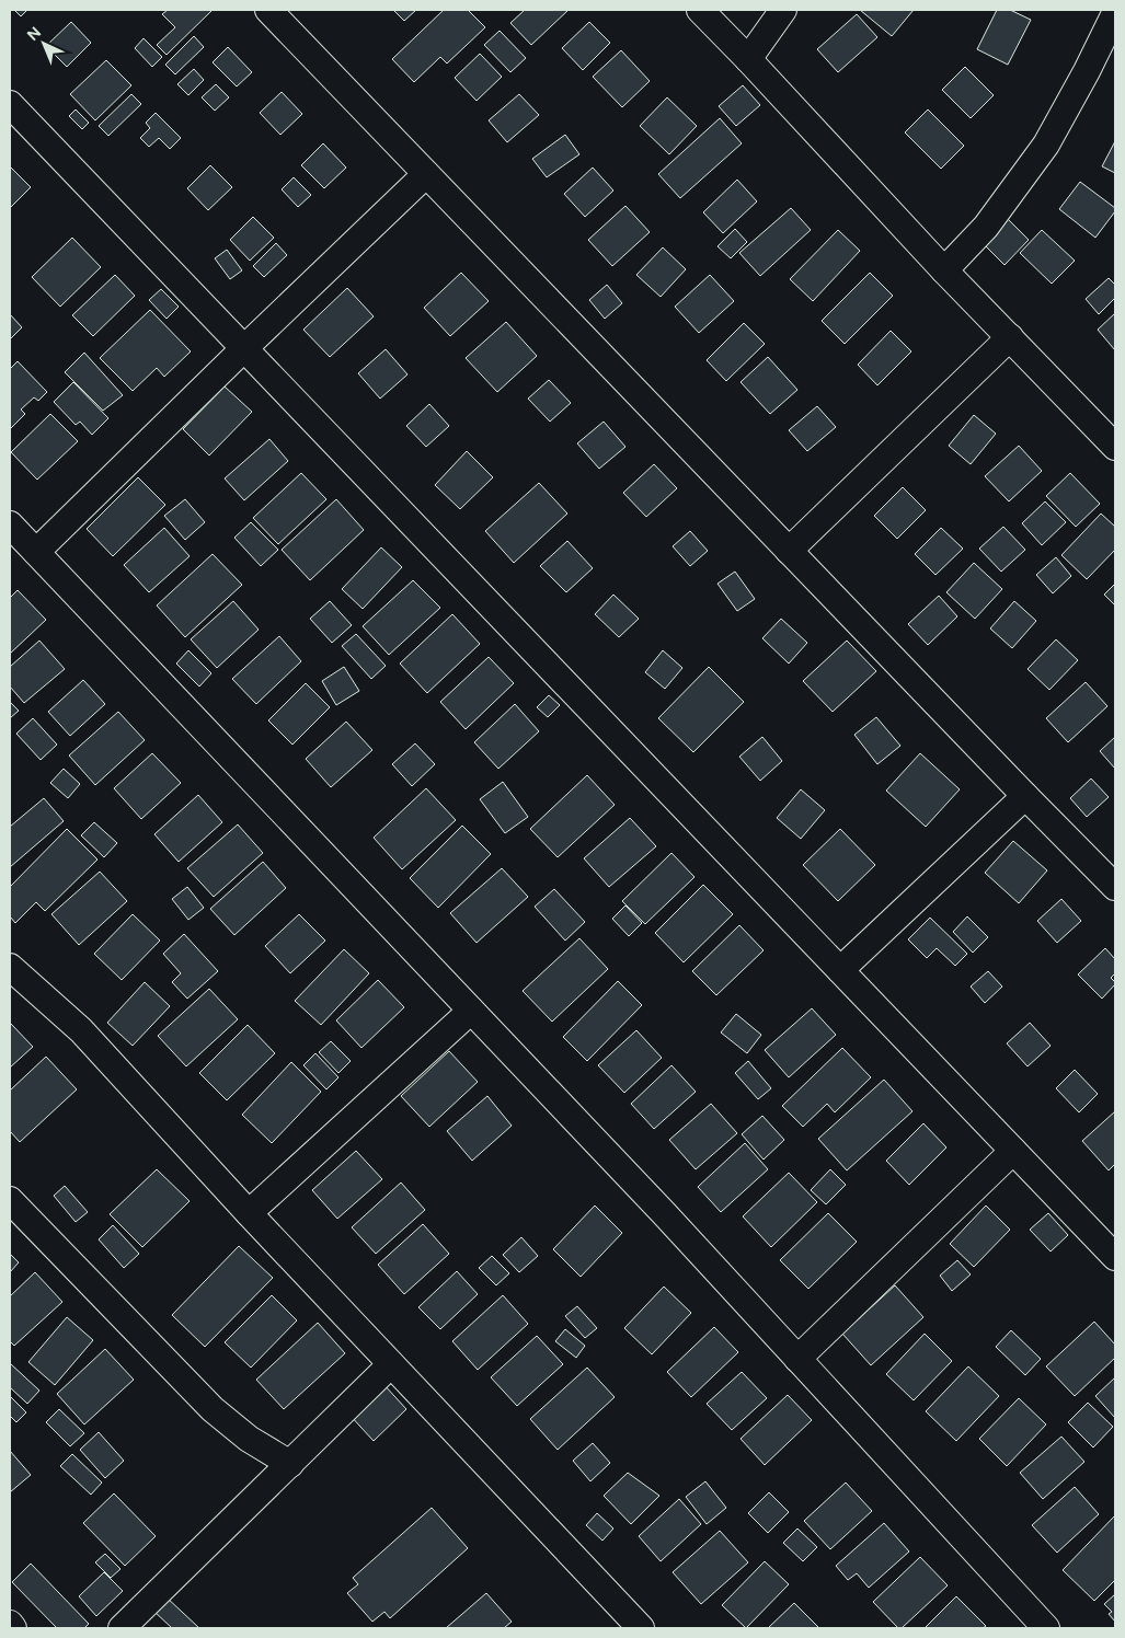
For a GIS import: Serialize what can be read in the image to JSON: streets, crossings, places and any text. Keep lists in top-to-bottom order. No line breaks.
{"north":"top left"}
